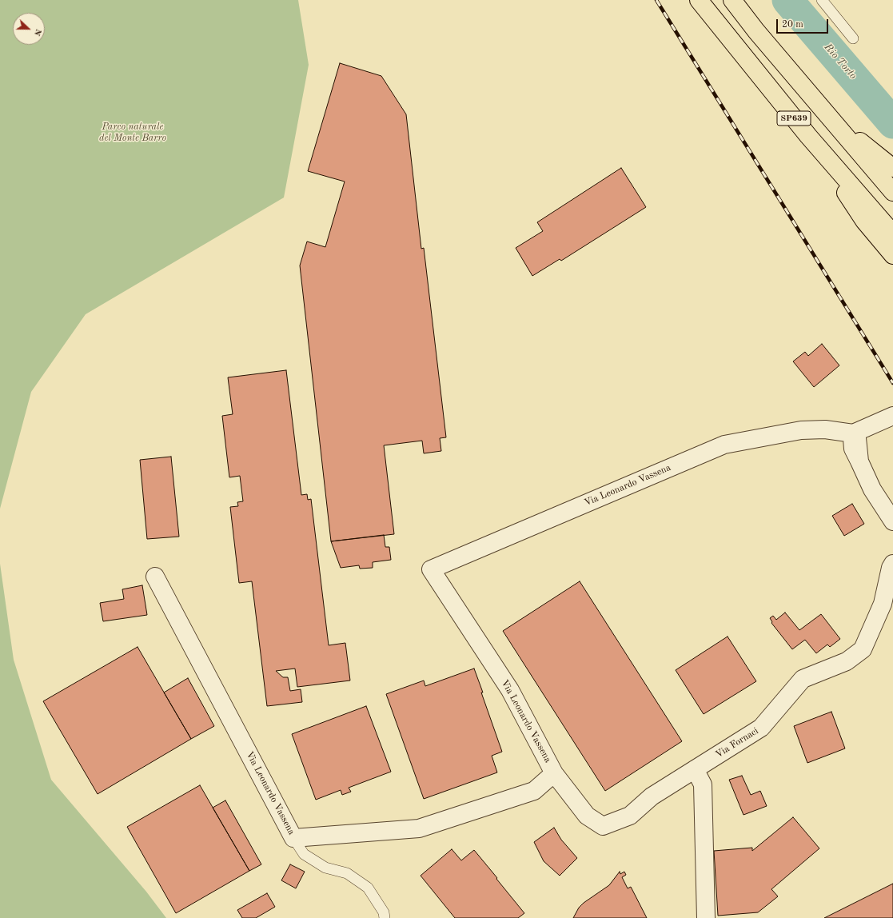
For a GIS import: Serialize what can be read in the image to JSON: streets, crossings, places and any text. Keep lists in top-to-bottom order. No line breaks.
{"streets":{"main road":["SP639"],"street":["Via Leonardo Vassena","Via Fornaci"]},"crossings":[["Via Leonardo Vassena","Via Fornaci"]],"water":["Rio Torto"],"parks":["Parco naturale del Monte Barro"],"scale_bar":"20 m","north":"right"}
